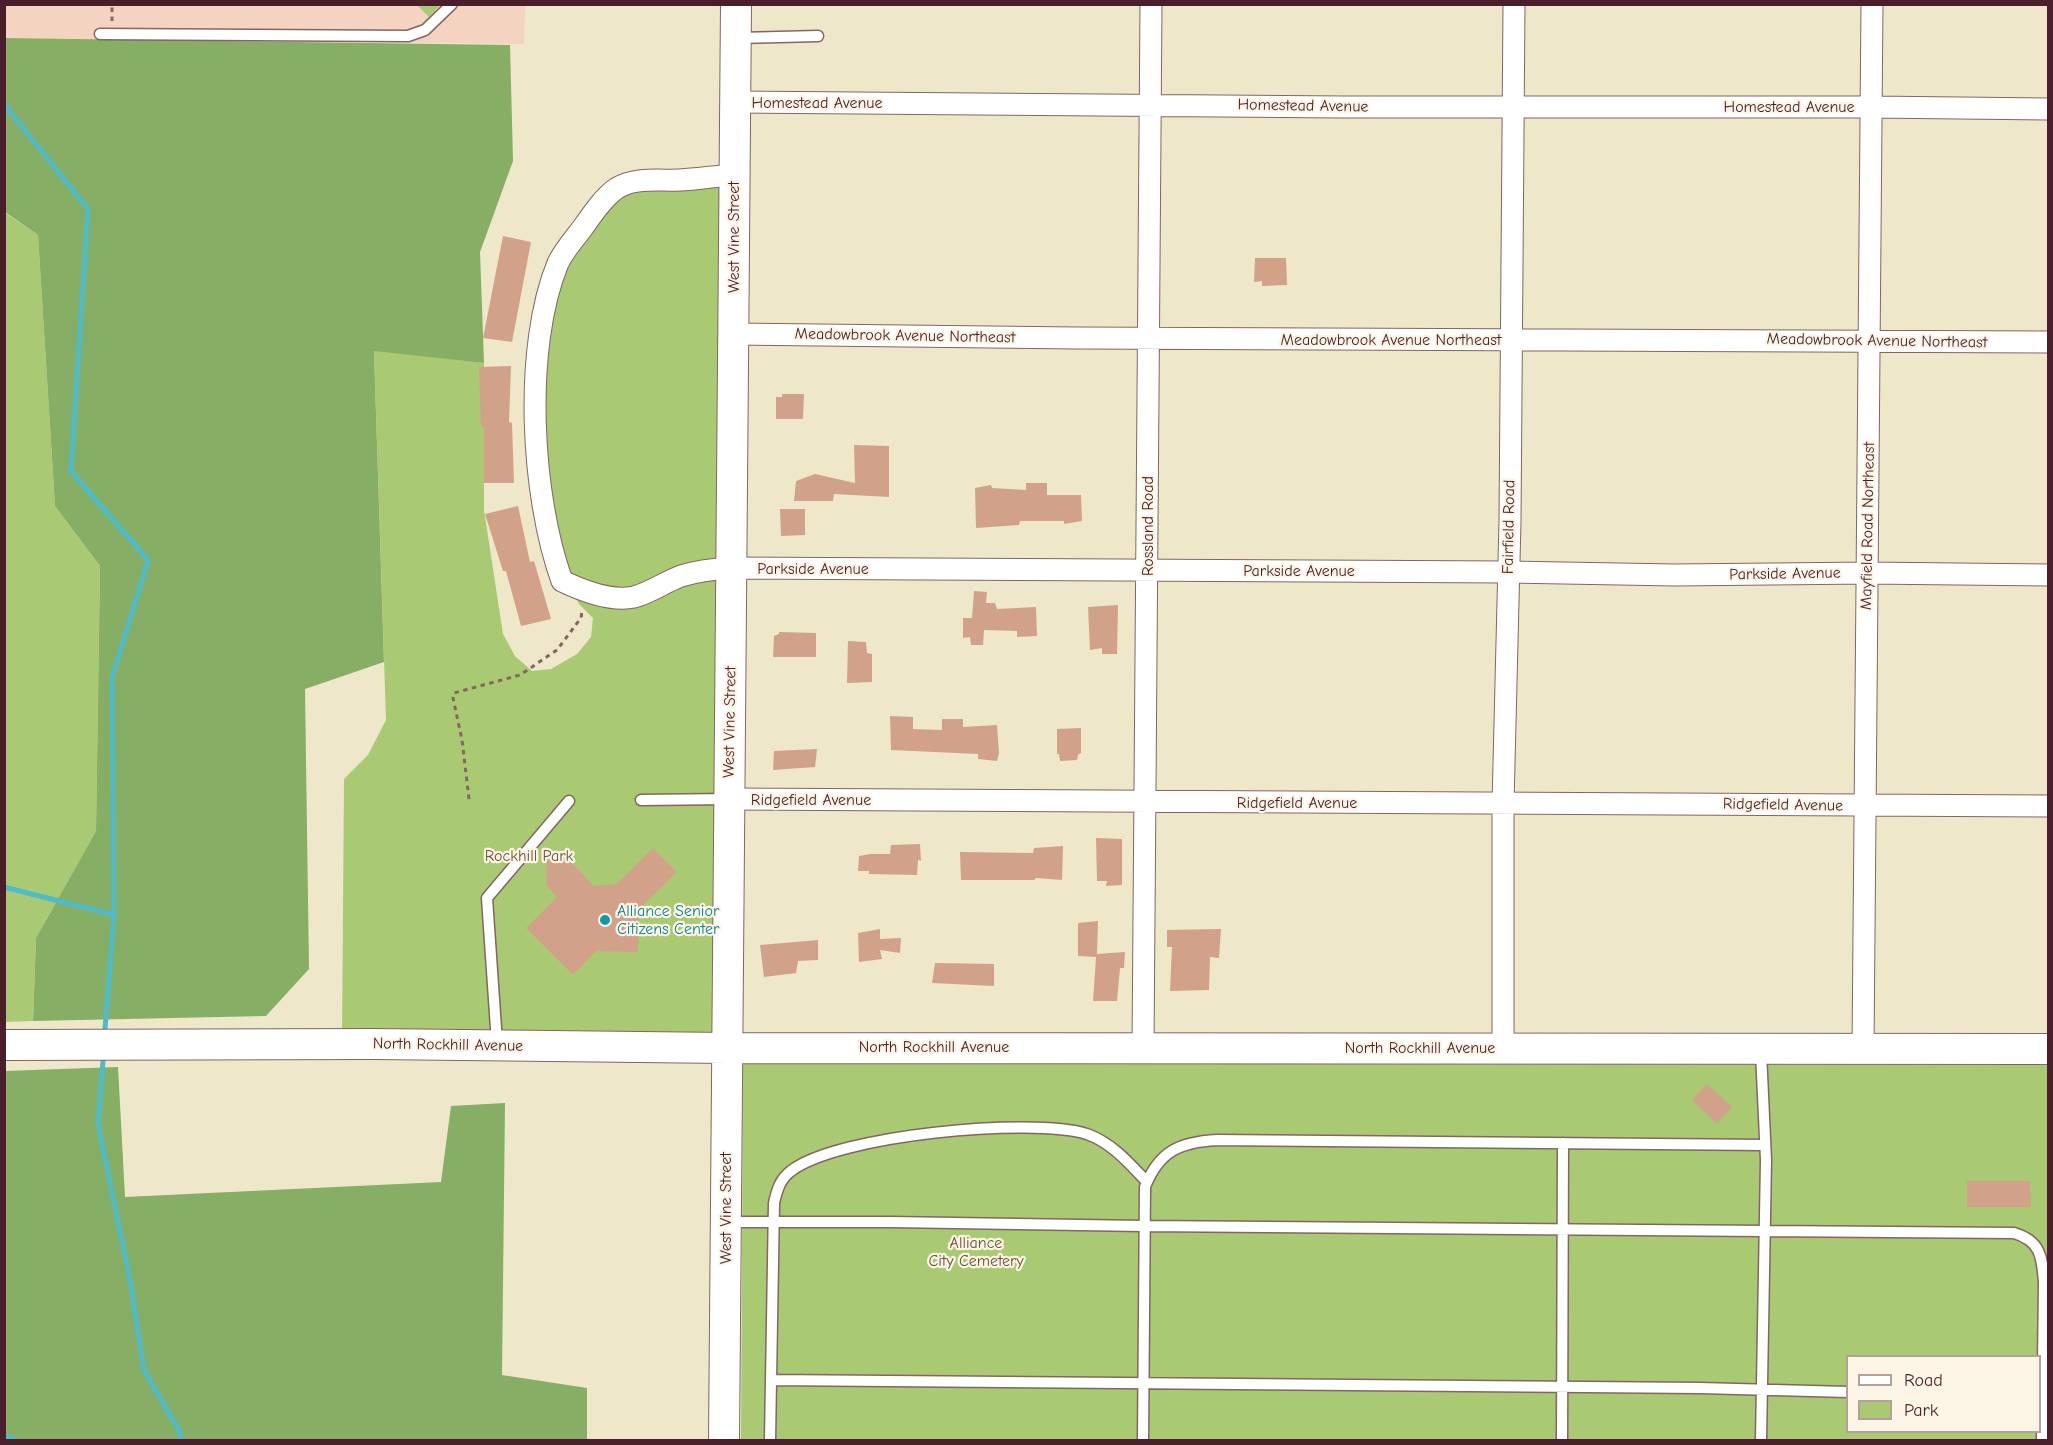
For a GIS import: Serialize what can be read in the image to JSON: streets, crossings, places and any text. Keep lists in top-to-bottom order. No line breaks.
{"streets":{"street":["Homestead Avenue","West Vine Street","Meadowbrook Avenue Northeast","Rossland Road","Mayfield Road Northeast","Fairfield Road","Parkside Avenue","Ridgefield Avenue","North Rockhill Avenue"]},"crossings":[["Homestead Avenue","West Vine Street"],["Homestead Avenue","Rossland Road"],["Homestead Avenue","Mayfield Road Northeast"],["Homestead Avenue","Fairfield Road"],["West Vine Street","Meadowbrook Avenue Northeast"],["West Vine Street","Parkside Avenue"],["West Vine Street","Ridgefield Avenue"],["West Vine Street","North Rockhill Avenue"],["Meadowbrook Avenue Northeast","Rossland Road"],["Meadowbrook Avenue Northeast","Mayfield Road Northeast"],["Meadowbrook Avenue Northeast","Fairfield Road"],["Rossland Road","Parkside Avenue"],["Rossland Road","Ridgefield Avenue"],["Rossland Road","North Rockhill Avenue"],["Mayfield Road Northeast","Parkside Avenue"],["Mayfield Road Northeast","Ridgefield Avenue"],["Mayfield Road Northeast","North Rockhill Avenue"],["Fairfield Road","Parkside Avenue"],["Fairfield Road","Ridgefield Avenue"],["Fairfield Road","North Rockhill Avenue"]],"parks":["Rockhill Park","Alliance City Cemetery"],"places":["Alliance Senior Citizens Center"],"legend":["Road","Park"]}
